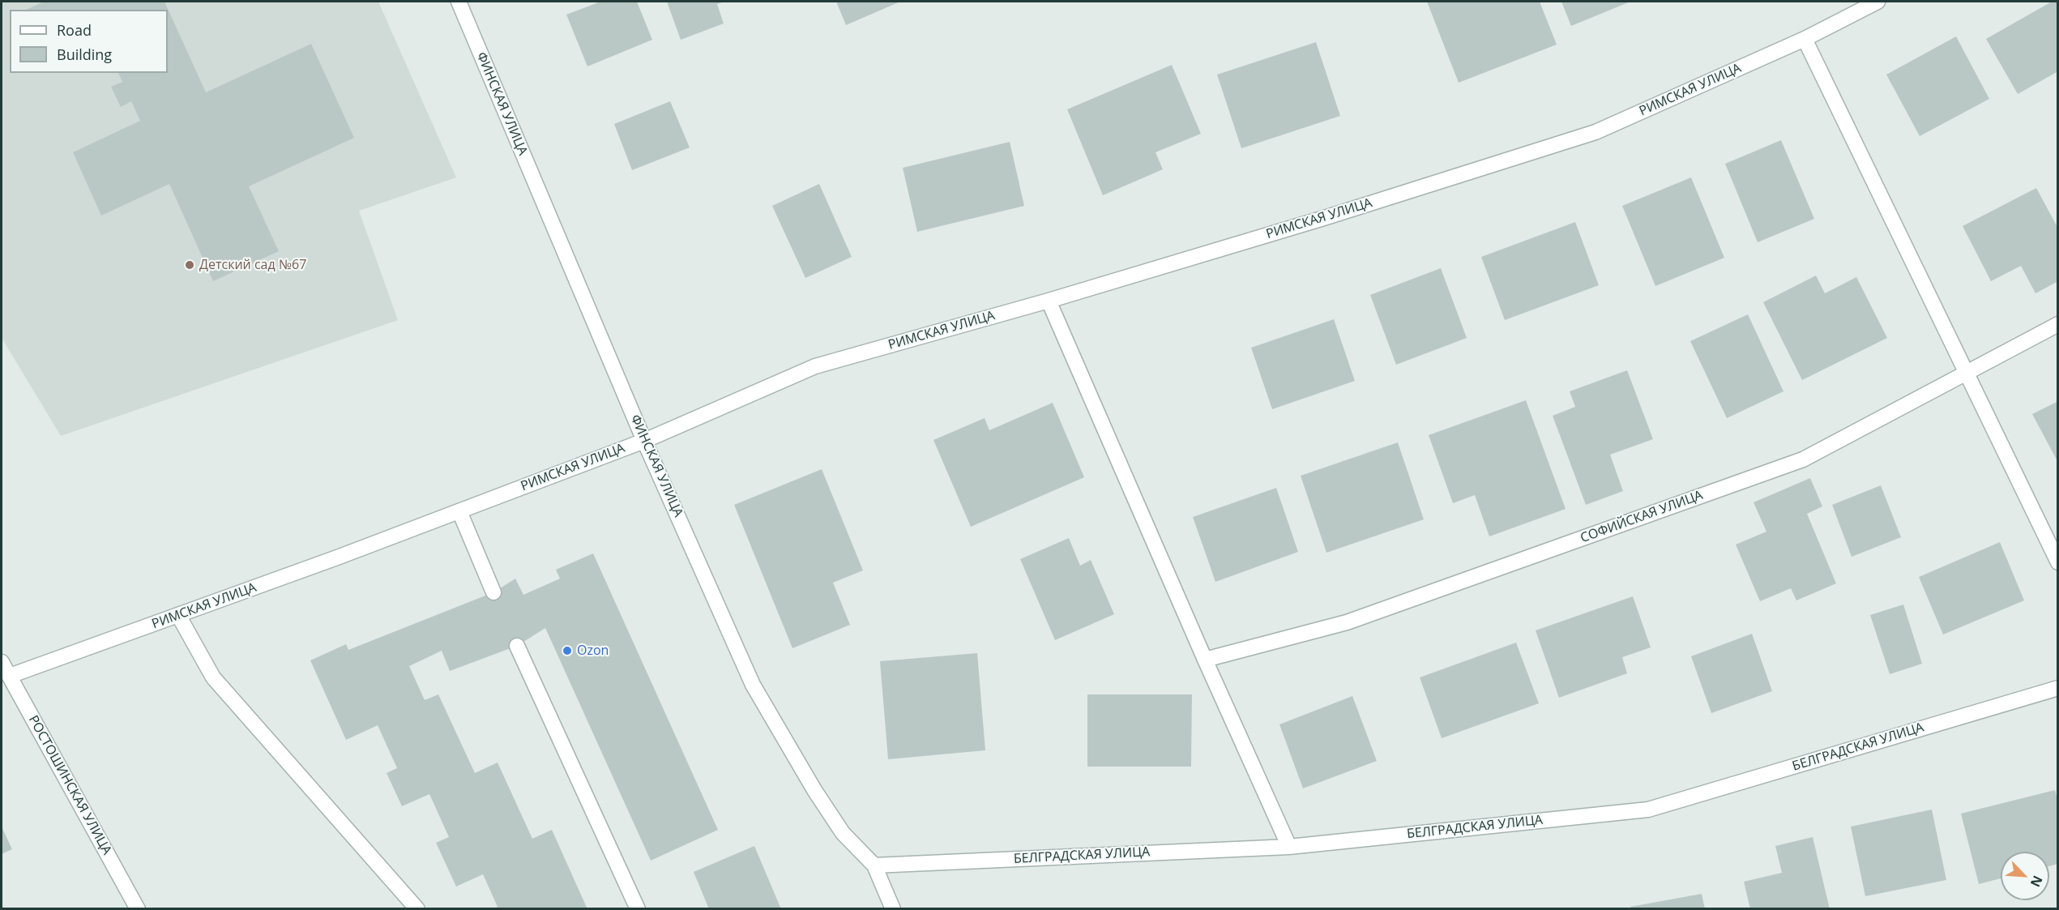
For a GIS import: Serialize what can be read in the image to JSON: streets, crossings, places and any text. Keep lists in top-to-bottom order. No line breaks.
{"streets":{"street":["РИМСКАЯ УЛИЦА","ФИНСКАЯ УЛИЦА","СОФИЙСКАЯ УЛИЦА","БЕЛГРАДСКАЯ УЛИЦА","РОСТОШИНСКАЯ УЛИЦА"]},"crossings":[["РИМСКАЯ УЛИЦА","ФИНСКАЯ УЛИЦА"],["РИМСКАЯ УЛИЦА","РОСТОШИНСКАЯ УЛИЦА"],["ФИНСКАЯ УЛИЦА","БЕЛГРАДСКАЯ УЛИЦА"]],"places":["Детский сад №67","Ozon"],"legend":["Road","Building"],"north":"bottom right"}
